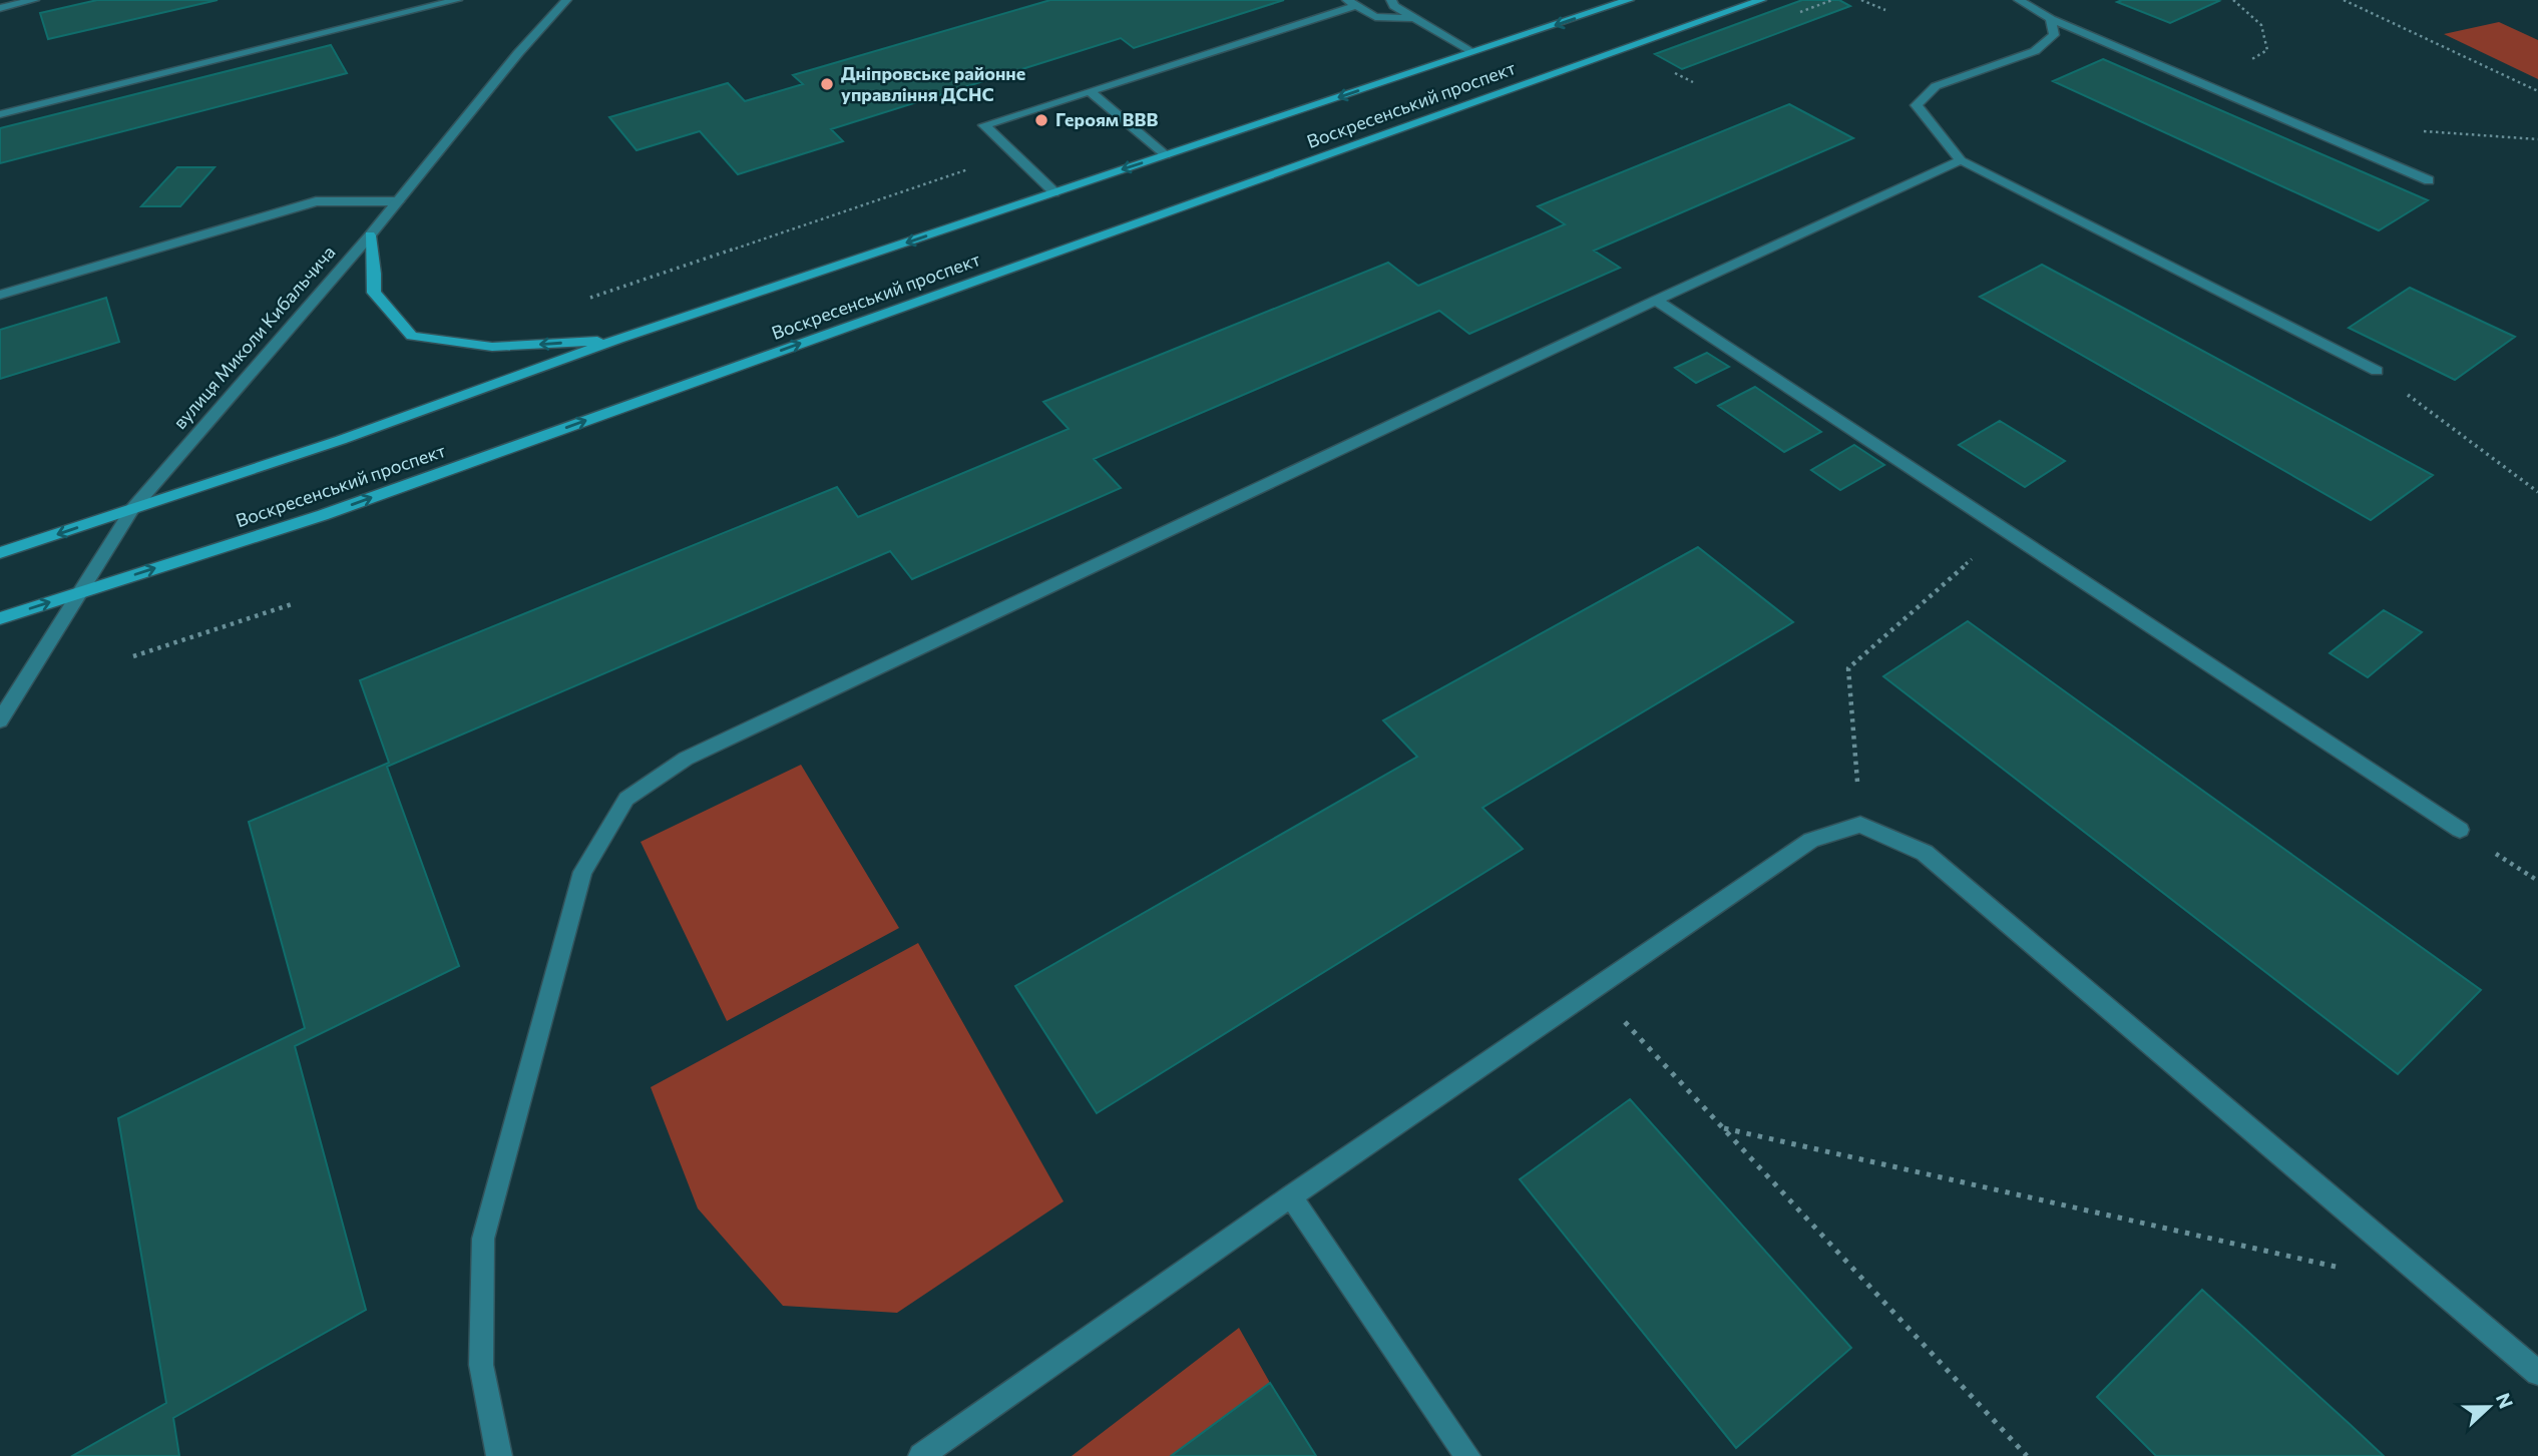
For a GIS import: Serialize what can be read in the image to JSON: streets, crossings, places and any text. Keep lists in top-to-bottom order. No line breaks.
{"streets":{"main road":["Воскресенський проспект"],"street":["вулиця Миколи Кибальчича"]},"crossings":[["Воскресенський проспект","вулиця Миколи Кибальчича"]],"places":["Дніпровське районне управління ДСНС","Героям ВВВ"],"north":"right"}
